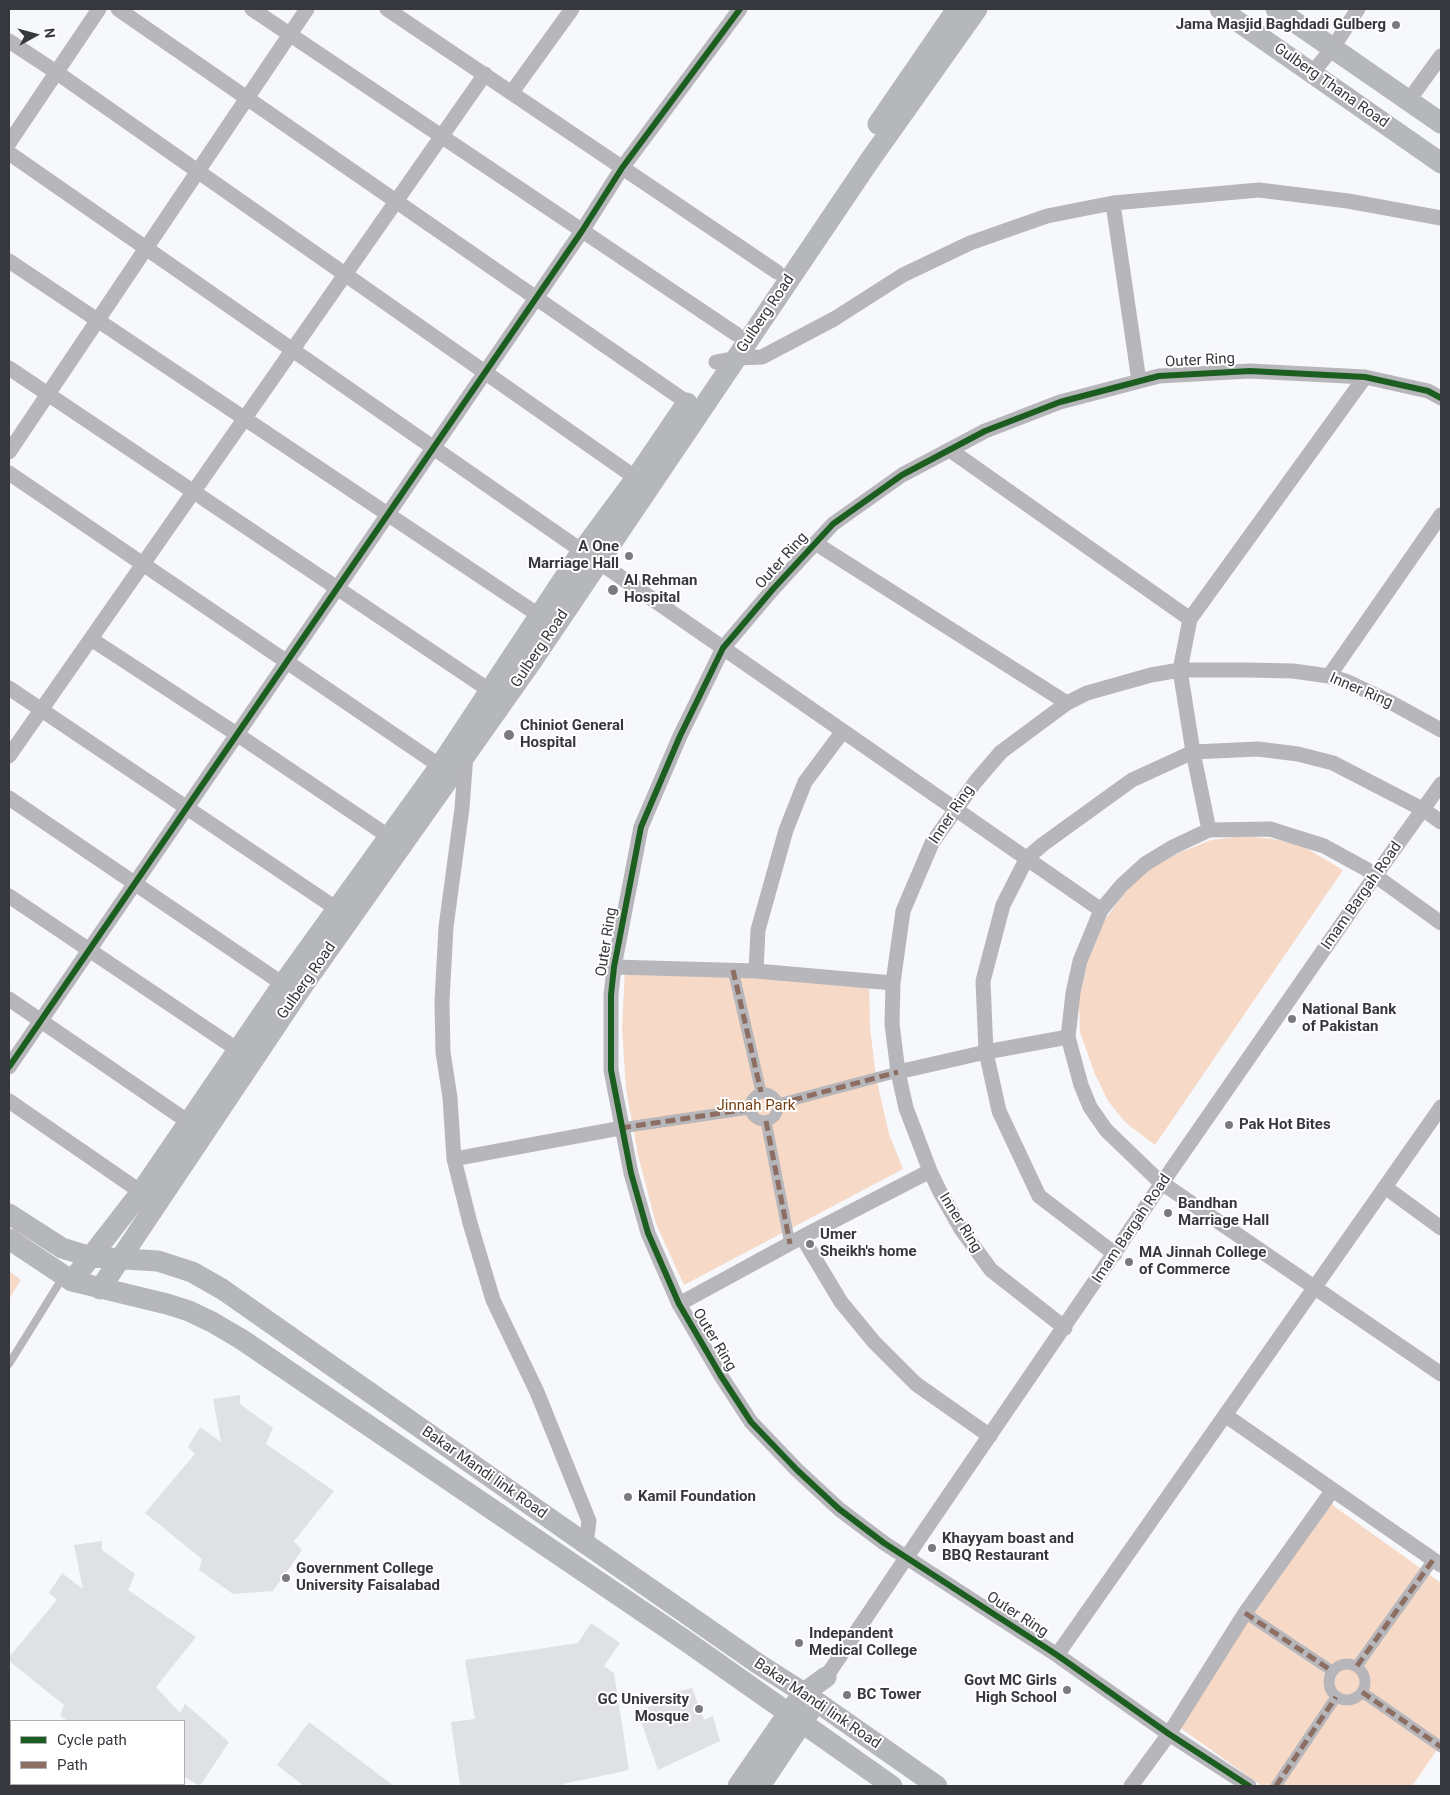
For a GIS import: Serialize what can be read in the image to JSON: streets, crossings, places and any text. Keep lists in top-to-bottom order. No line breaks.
{"streets":{"main road":["Gulberg Thana Road","Gulberg Road","Imam Bargah Road","Bakar Mandi link Road"],"street":["Outer Ring","Inner Ring"]},"crossings":[["Gulberg Road","Bakar Mandi link Road"],["Outer Ring","Imam Bargah Road"],["Inner Ring","Imam Bargah Road"],["Imam Bargah Road","Bakar Mandi link Road"]],"parks":["Jinnah Park"],"places":["Jama Masjid Baghdadi Gulberg","A One Marriage Hall","Al Rehman Hospital","Chiniot General Hospital","National Bank of Pakistan","Pak Hot Bites","Bandhan Marriage Hall","Umer Sheikh's home","MA Jinnah College of Commerce","Kamil Foundation","Khayyam boast and BBQ Restaurant","Government College University Faisalabad","Indepandent Medical College","Govt MC Girls High School","BC Tower","GC University Mosque"],"legend":["Cycle path","Path"],"north":"right"}
